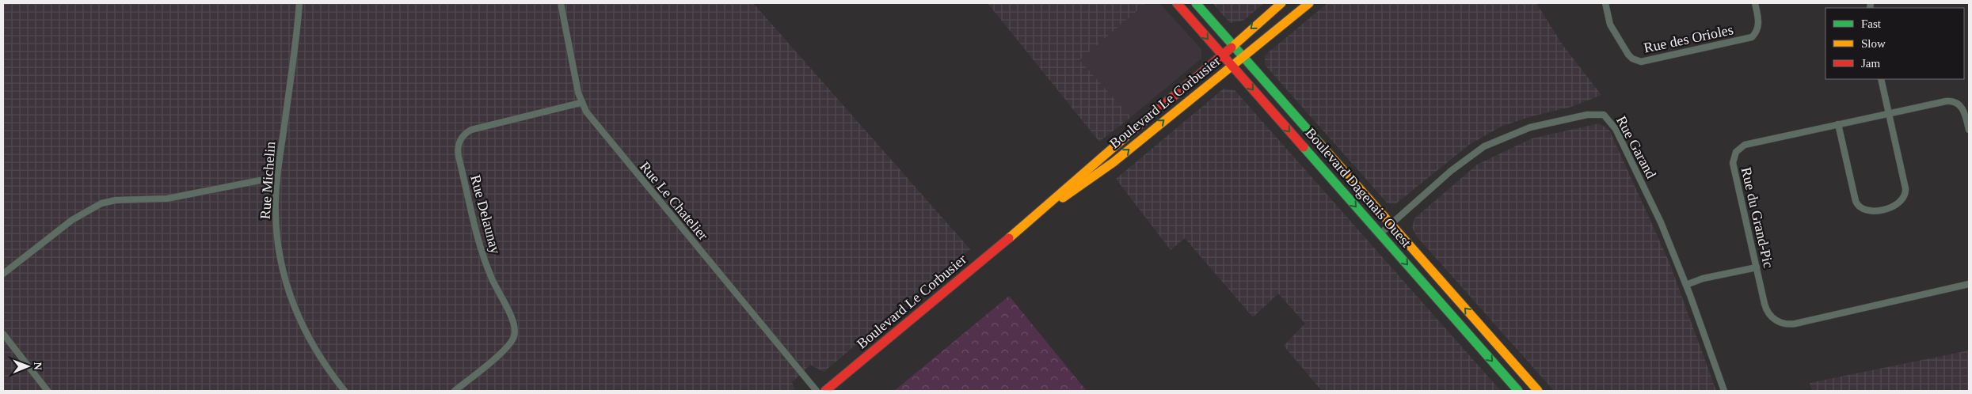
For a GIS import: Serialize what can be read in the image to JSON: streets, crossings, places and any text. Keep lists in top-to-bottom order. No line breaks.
{"streets":{"main road":["Boulevard Le Corbusier","Boulevard Dagenais Ouest"],"street":["Rue des Orioles","Rue Garand","Rue Michelin","Rue Le Chatelier","Rue Delaunay","Rue du Grand-Pic"]},"crossings":[["Boulevard Le Corbusier","Boulevard Dagenais Ouest"],["Rue Garand","Boulevard Dagenais Ouest"],["Rue Le Chatelier","Rue Delaunay"]],"legend":["Fast","Slow","Jam"],"north":"right"}
